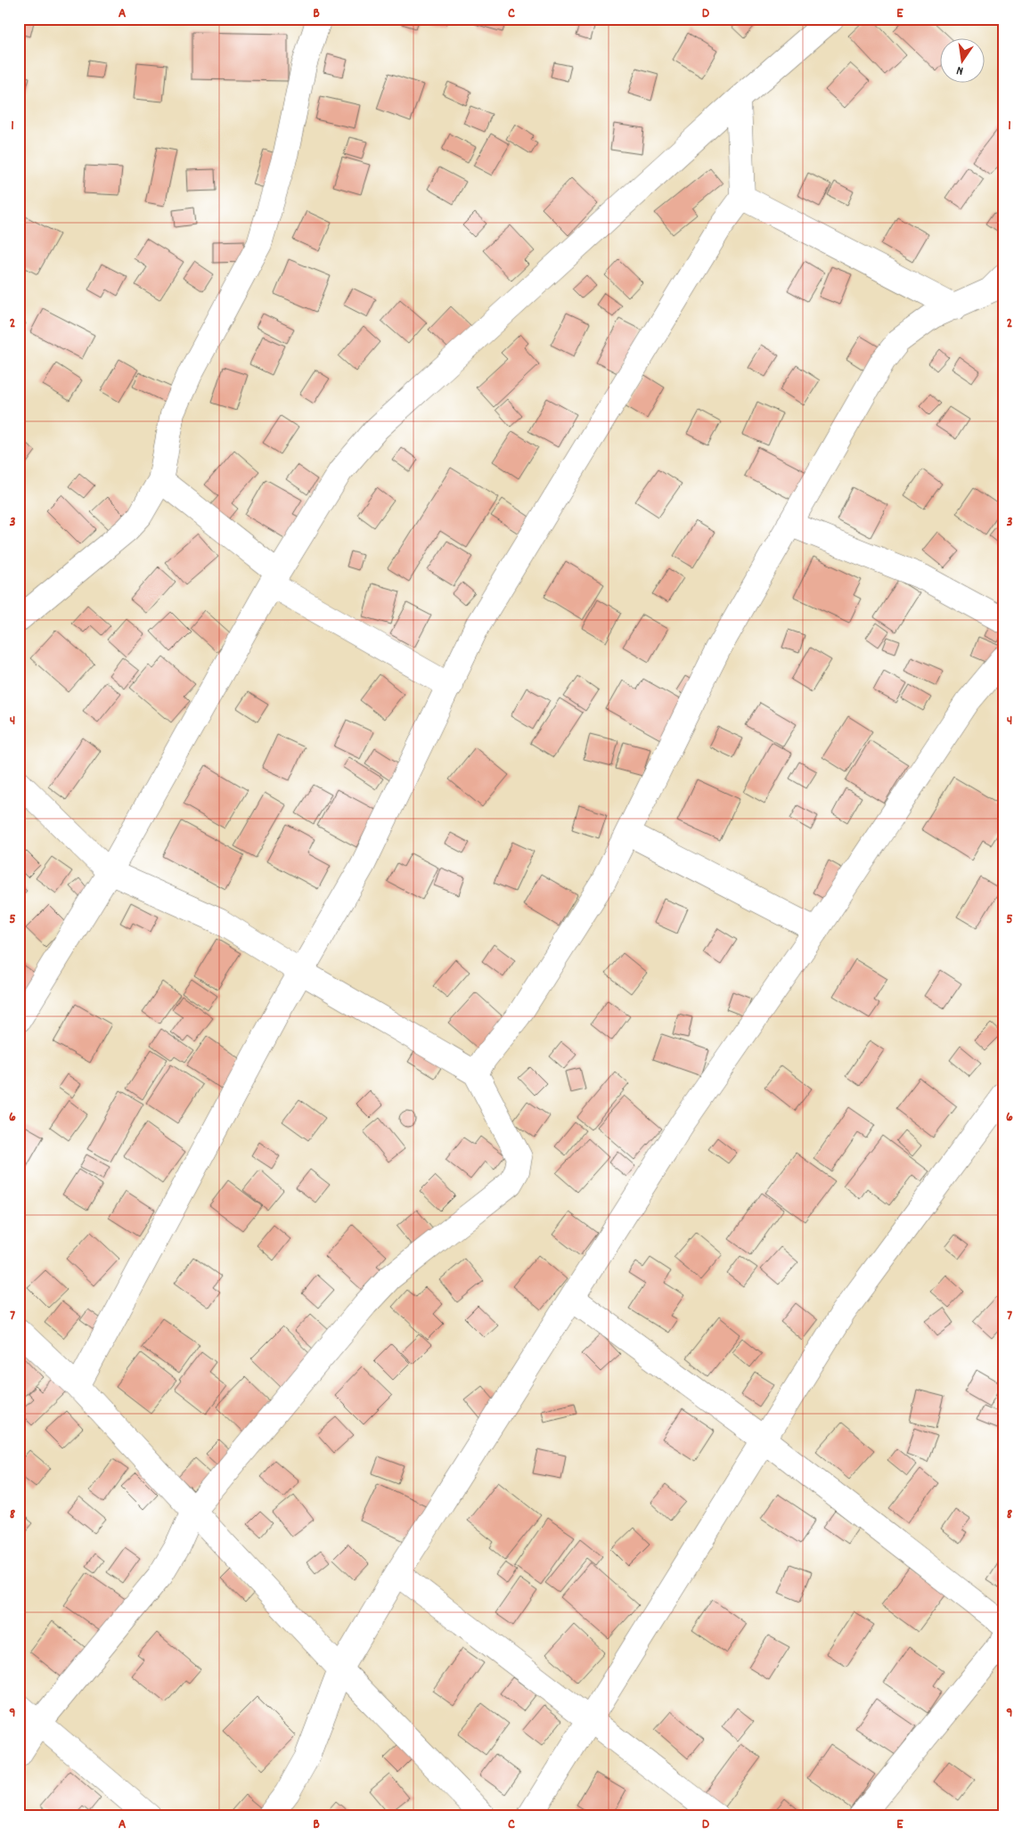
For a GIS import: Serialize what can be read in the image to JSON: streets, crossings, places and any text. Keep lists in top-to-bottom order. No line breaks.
{"north":"bottom","grid":{"columns":["A","B","C","D","E"],"rows":["1","2","3","4","5","6","7","8","9"]}}
